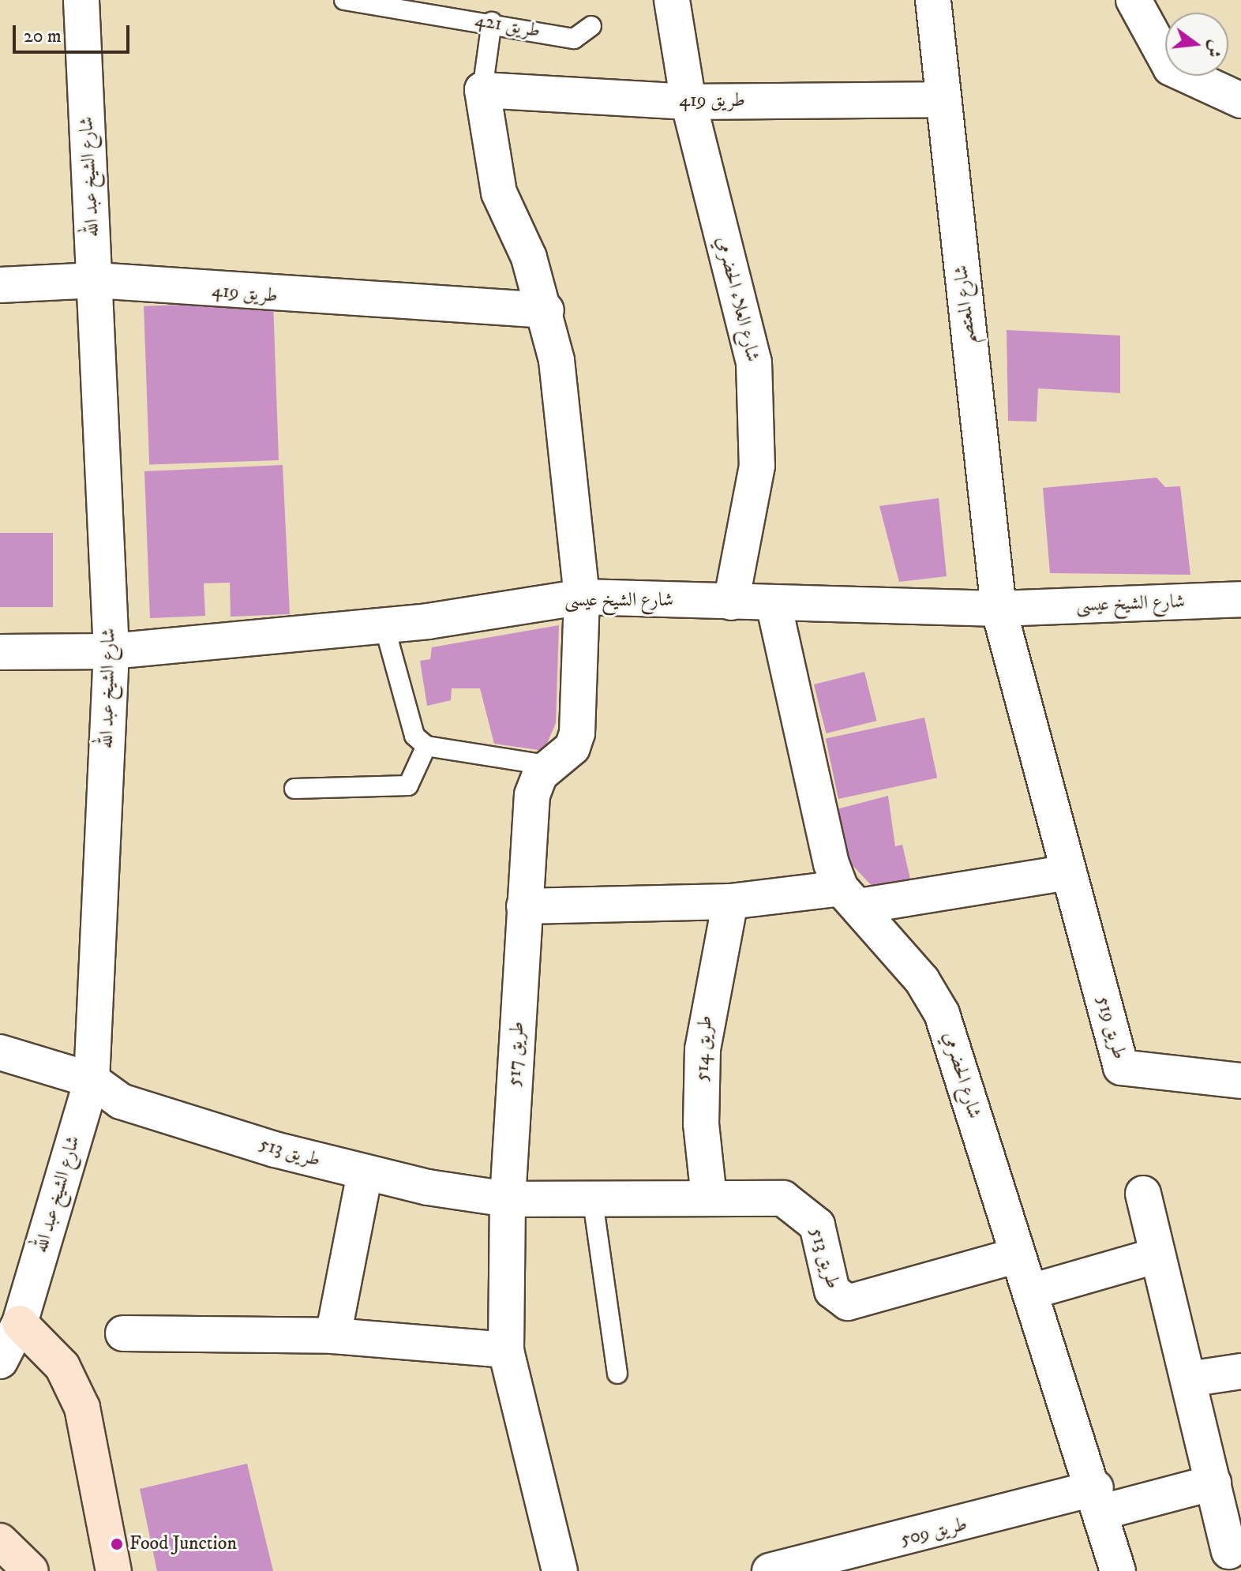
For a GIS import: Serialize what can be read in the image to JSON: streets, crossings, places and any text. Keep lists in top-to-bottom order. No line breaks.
{"streets":{"street":["طريق 419","شارع الشيخ عبد الله","شارع العلاء الحضرمي","شارع المعتصم","شارع الشيخ عيسى","طريق 519","طريق 514","طريق 517","شارع الحضرمي","طريق 513","طريق 509"],"lane":["طريق 421"]},"crossings":[["طريق 419","شارع الشيخ عبد الله"],["طريق 419","شارع العلاء الحضرمي"],["طريق 419","شارع المعتصم"],["شارع الشيخ عبد الله","شارع الشيخ عيسى"],["شارع الشيخ عبد الله","طريق 513"],["شارع العلاء الحضرمي","شارع الشيخ عيسى"],["شارع المعتصم","شارع الشيخ عيسى"],["شارع المعتصم","طريق 519"],["شارع الشيخ عيسى","طريق 519"],["شارع الشيخ عيسى","طريق 517"],["شارع الشيخ عيسى","شارع الحضرمي"],["طريق 514","طريق 513"],["طريق 517","طريق 513"],["شارع الحضرمي","طريق 513"],["شارع الحضرمي","طريق 509"]],"places":["Food Junction"],"scale_bar":"20 m","north":"right"}
